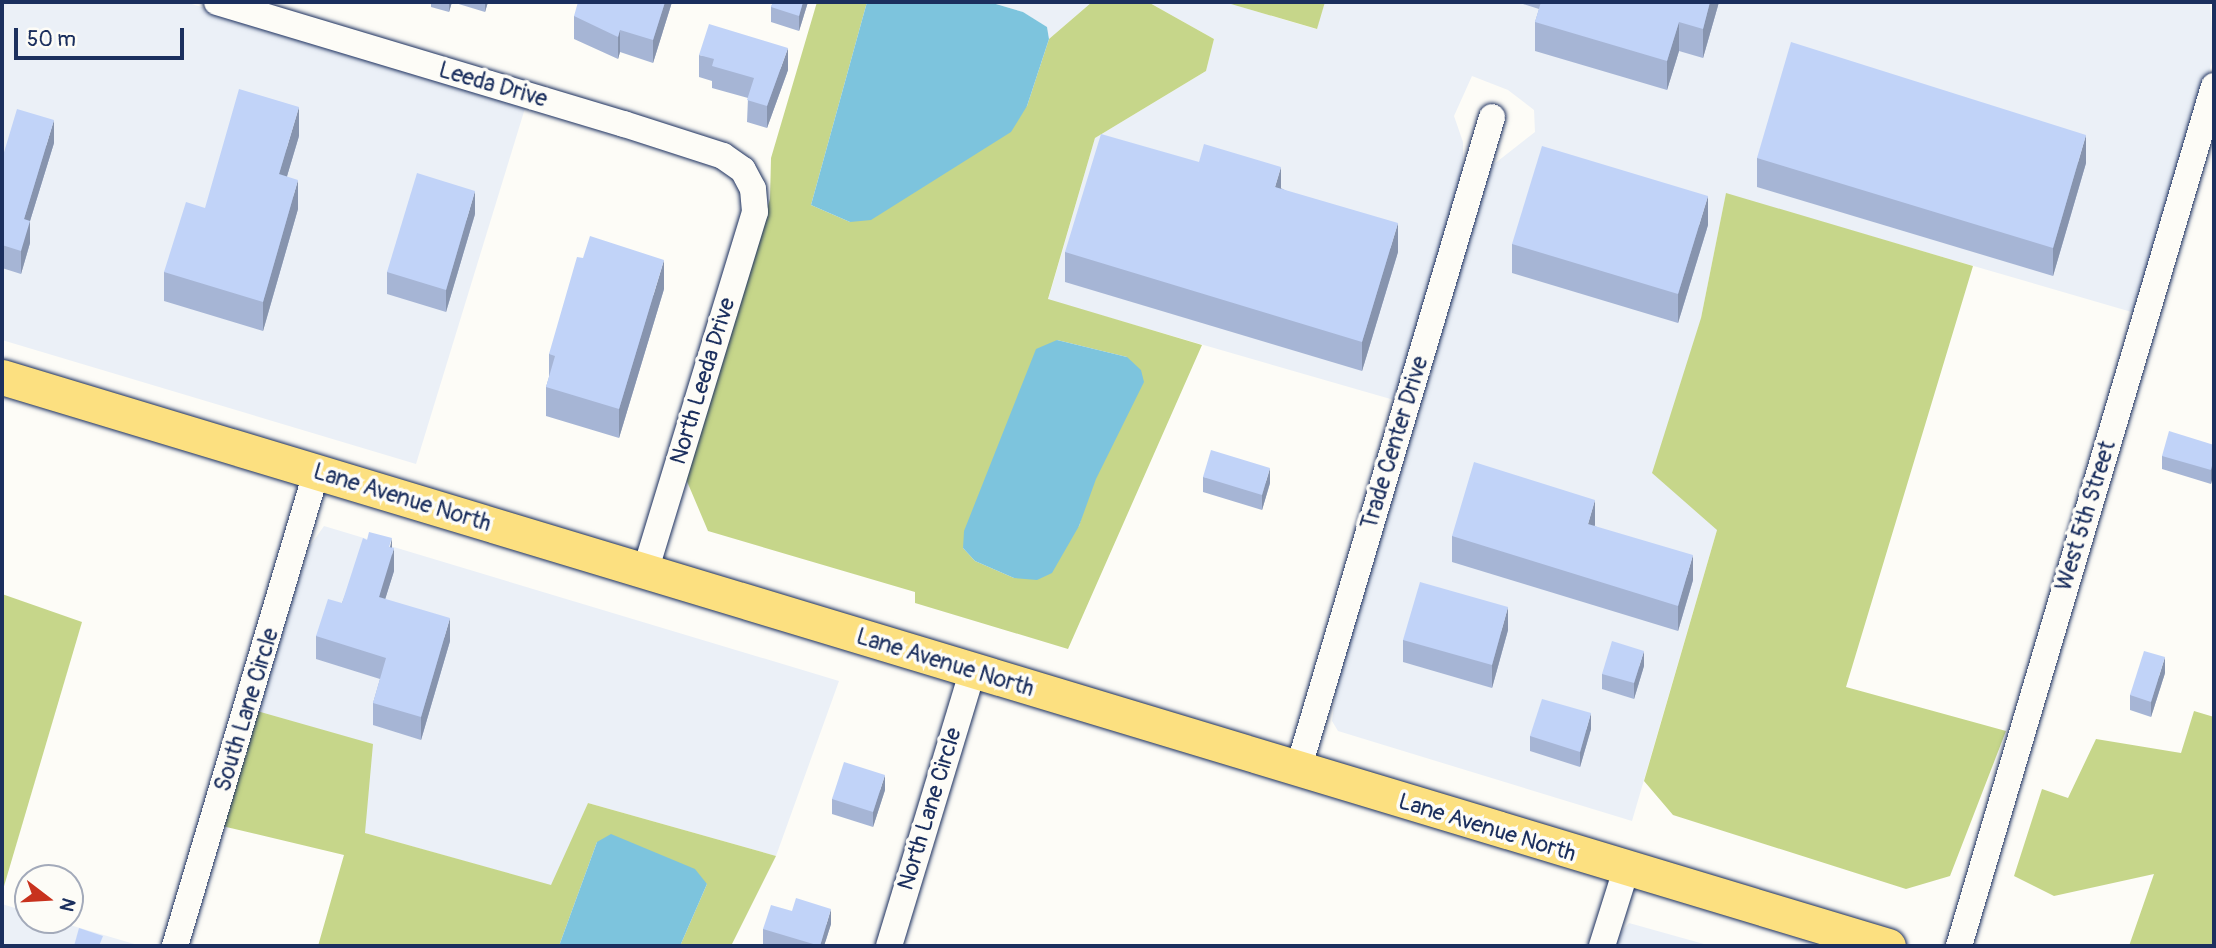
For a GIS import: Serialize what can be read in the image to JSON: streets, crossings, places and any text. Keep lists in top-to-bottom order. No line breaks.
{"streets":{"main road":["Lane Avenue North"],"street":["Leeda Drive","North Leeda Drive","Trade Center Drive","West 5th Street","South Lane Circle","North Lane Circle"]},"crossings":[["Leeda Drive","North Leeda Drive"],["North Leeda Drive","Lane Avenue North"],["Trade Center Drive","Lane Avenue North"],["Lane Avenue North","South Lane Circle"],["Lane Avenue North","North Lane Circle"]],"scale_bar":"50 m","north":"right"}
